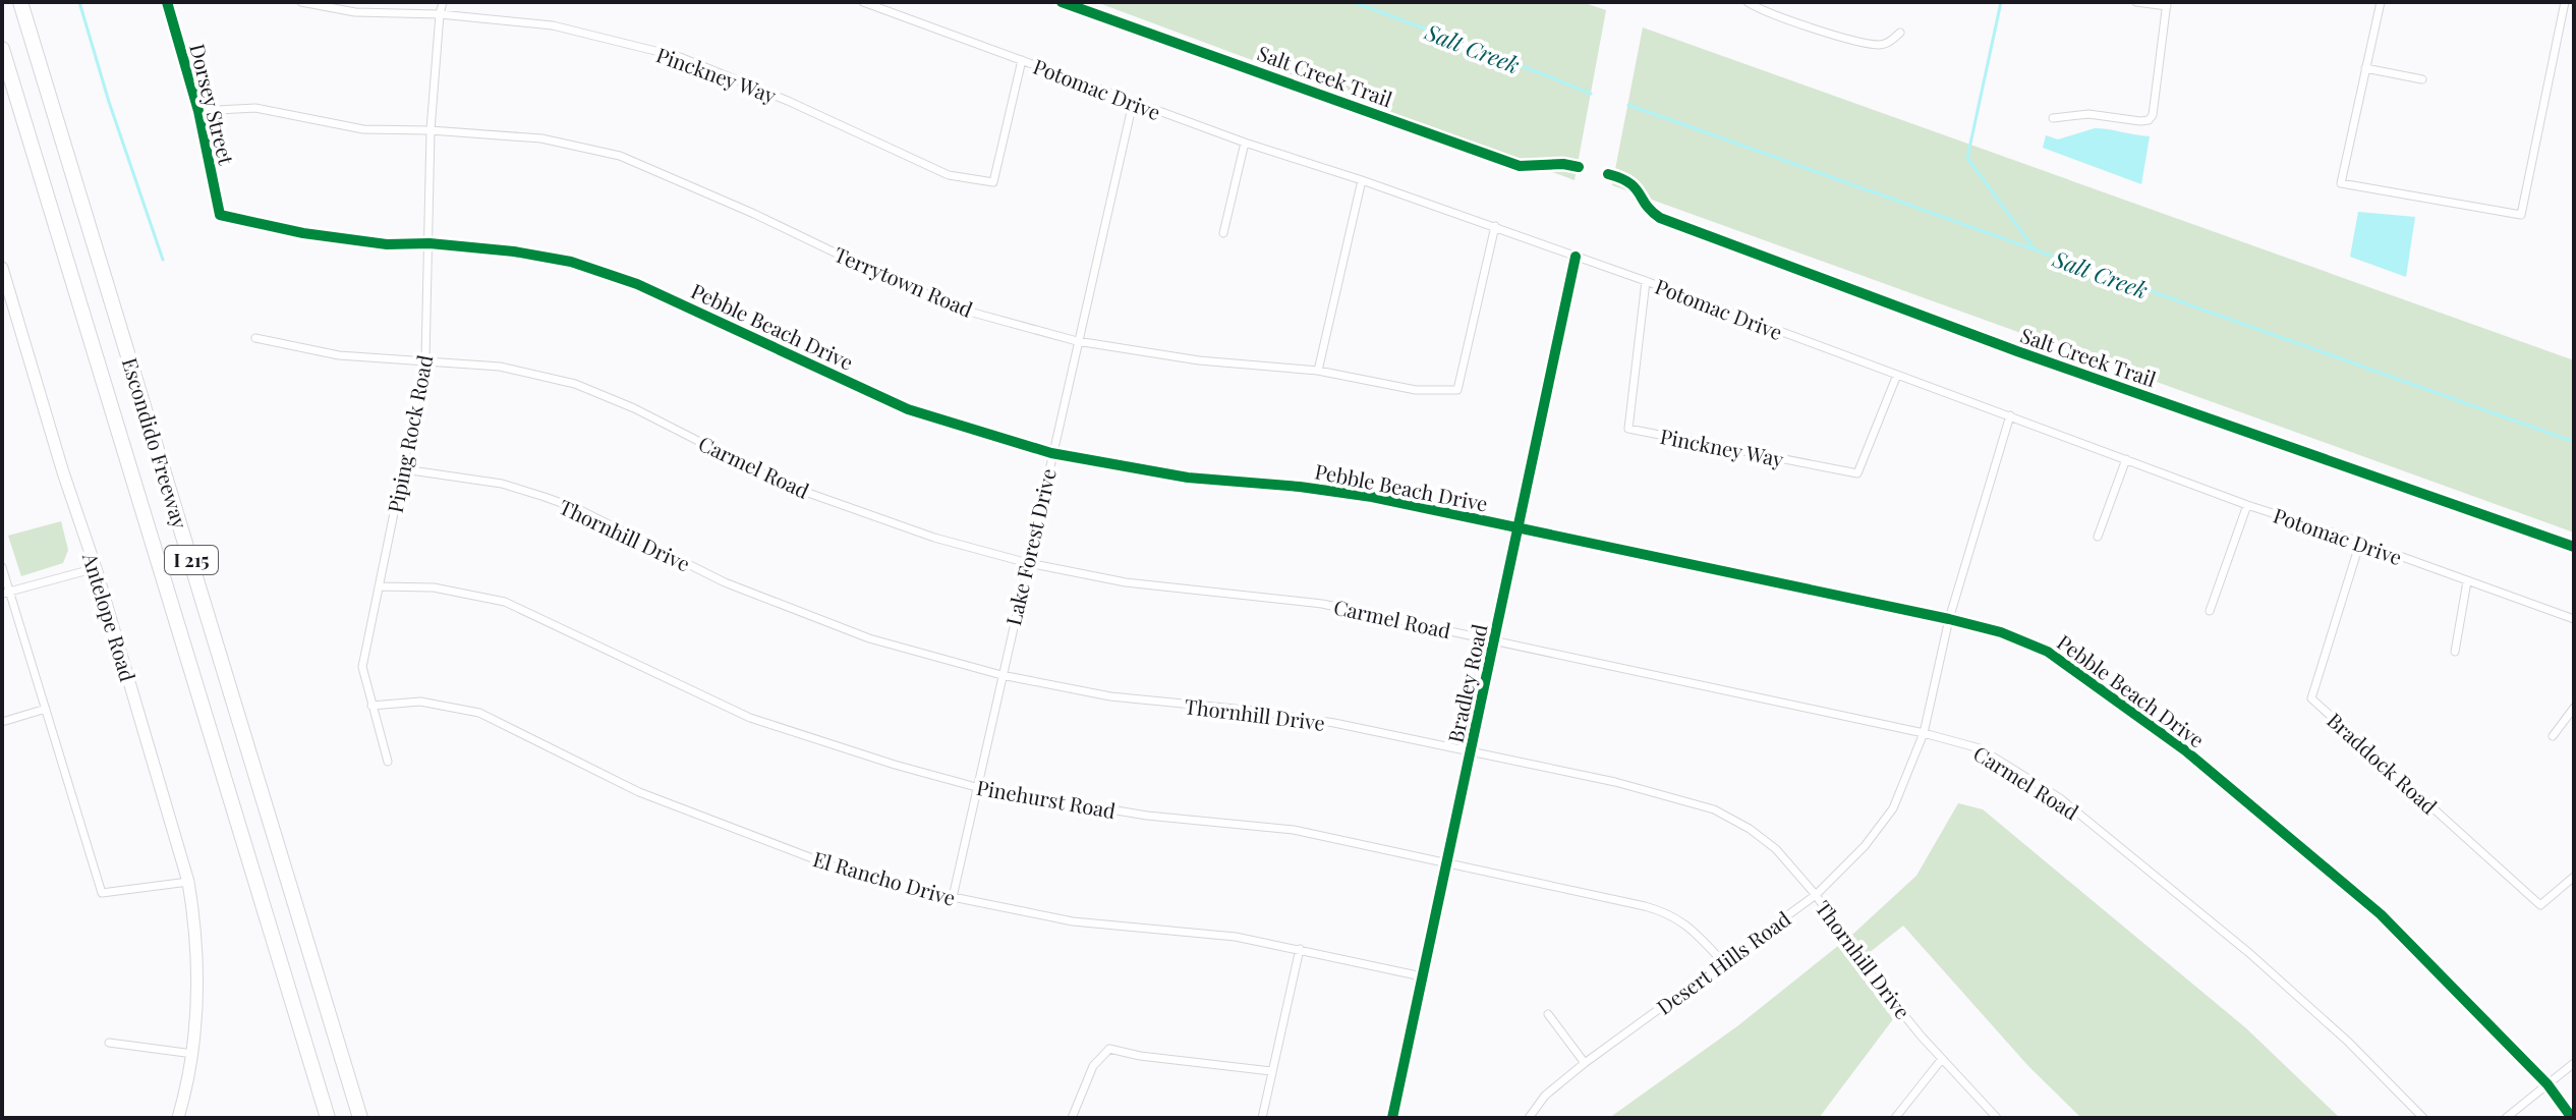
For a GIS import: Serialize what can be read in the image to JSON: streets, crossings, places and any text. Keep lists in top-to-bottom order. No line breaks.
{"streets":{"highway":["Escondido Freeway","I 215"],"street":["Pinckney Way","Potomac Drive","Dorsey Street","Terrytown Road","Pebble Beach Drive","Piping Rock Road","Carmel Road","Thornhill Drive","Lake Forest Drive","Antelope Road","Bradley Road","Braddock Road","Pinehurst Road","El Rancho Drive","Desert Hills Road"],"cycle path":["Salt Creek Trail"]},"crossings":[["Pinckney Way","Potomac Drive"],["Pinckney Way","Piping Rock Road"],["Potomac Drive","Terrytown Road"],["Potomac Drive","Lake Forest Drive"],["Potomac Drive","Bradley Road"],["Potomac Drive","Braddock Road"],["Potomac Drive","Desert Hills Road"],["Dorsey Street","Terrytown Road"],["Dorsey Street","Pebble Beach Drive"],["Terrytown Road","Piping Rock Road"],["Terrytown Road","Lake Forest Drive"],["Pebble Beach Drive","Piping Rock Road"],["Pebble Beach Drive","Lake Forest Drive"],["Pebble Beach Drive","Bradley Road"],["Pebble Beach Drive","Desert Hills Road"],["Piping Rock Road","Carmel Road"],["Piping Rock Road","Thornhill Drive"],["Piping Rock Road","Pinehurst Road"],["Piping Rock Road","El Rancho Drive"],["Carmel Road","Lake Forest Drive"],["Carmel Road","Bradley Road"],["Carmel Road","Desert Hills Road"],["Thornhill Drive","Lake Forest Drive"],["Thornhill Drive","Bradley Road"],["Thornhill Drive","Desert Hills Road"],["Lake Forest Drive","Pinehurst Road"],["Lake Forest Drive","El Rancho Drive"],["Bradley Road","Pinehurst Road"],["Bradley Road","El Rancho Drive"],["Pinehurst Road","Desert Hills Road"]],"water":["Salt Creek"]}
